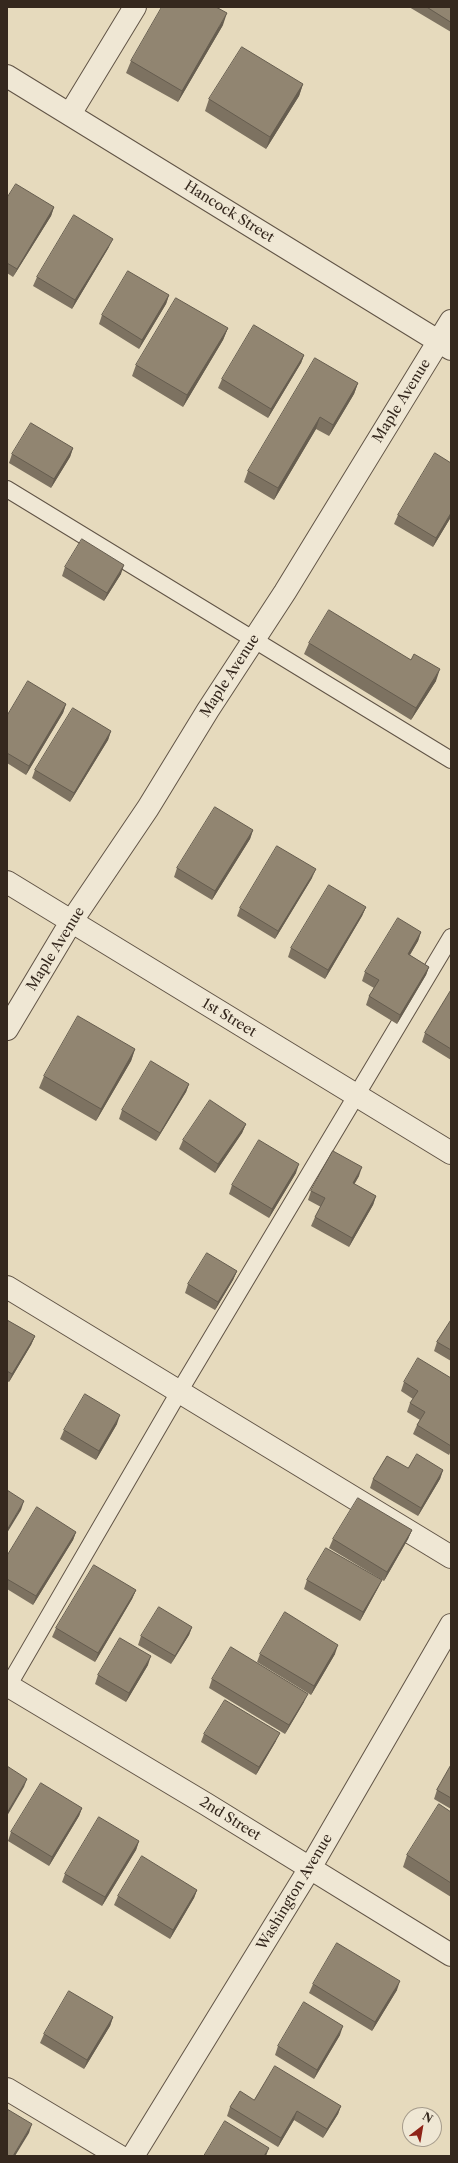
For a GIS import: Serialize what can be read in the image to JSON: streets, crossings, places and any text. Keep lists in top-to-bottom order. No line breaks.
{"streets":{"street":["Hancock Street","Maple Avenue","1st Street","2nd Street","Washington Avenue"]},"crossings":[["Hancock Street","Maple Avenue"],["Maple Avenue","1st Street"],["2nd Street","Washington Avenue"]],"north":"top right"}
